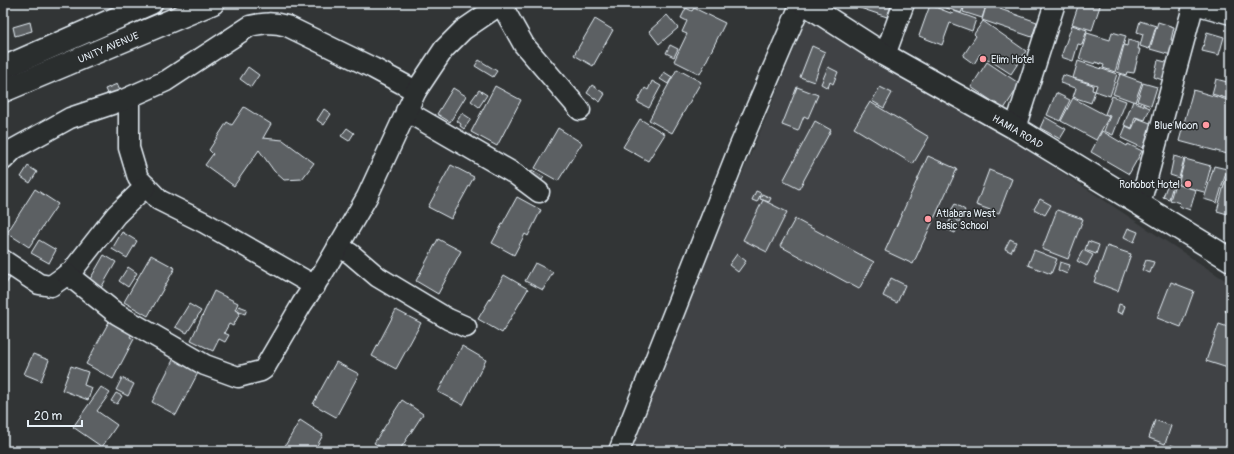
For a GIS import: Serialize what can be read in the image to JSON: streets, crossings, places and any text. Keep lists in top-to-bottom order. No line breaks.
{"streets":{"main road":["UNITY AVENUE","HAMIA ROAD"]},"places":["Elim Hotel","Blue Moon","Rohobot Hotel","Atlabara West Basic School"],"scale_bar":"20 m"}
